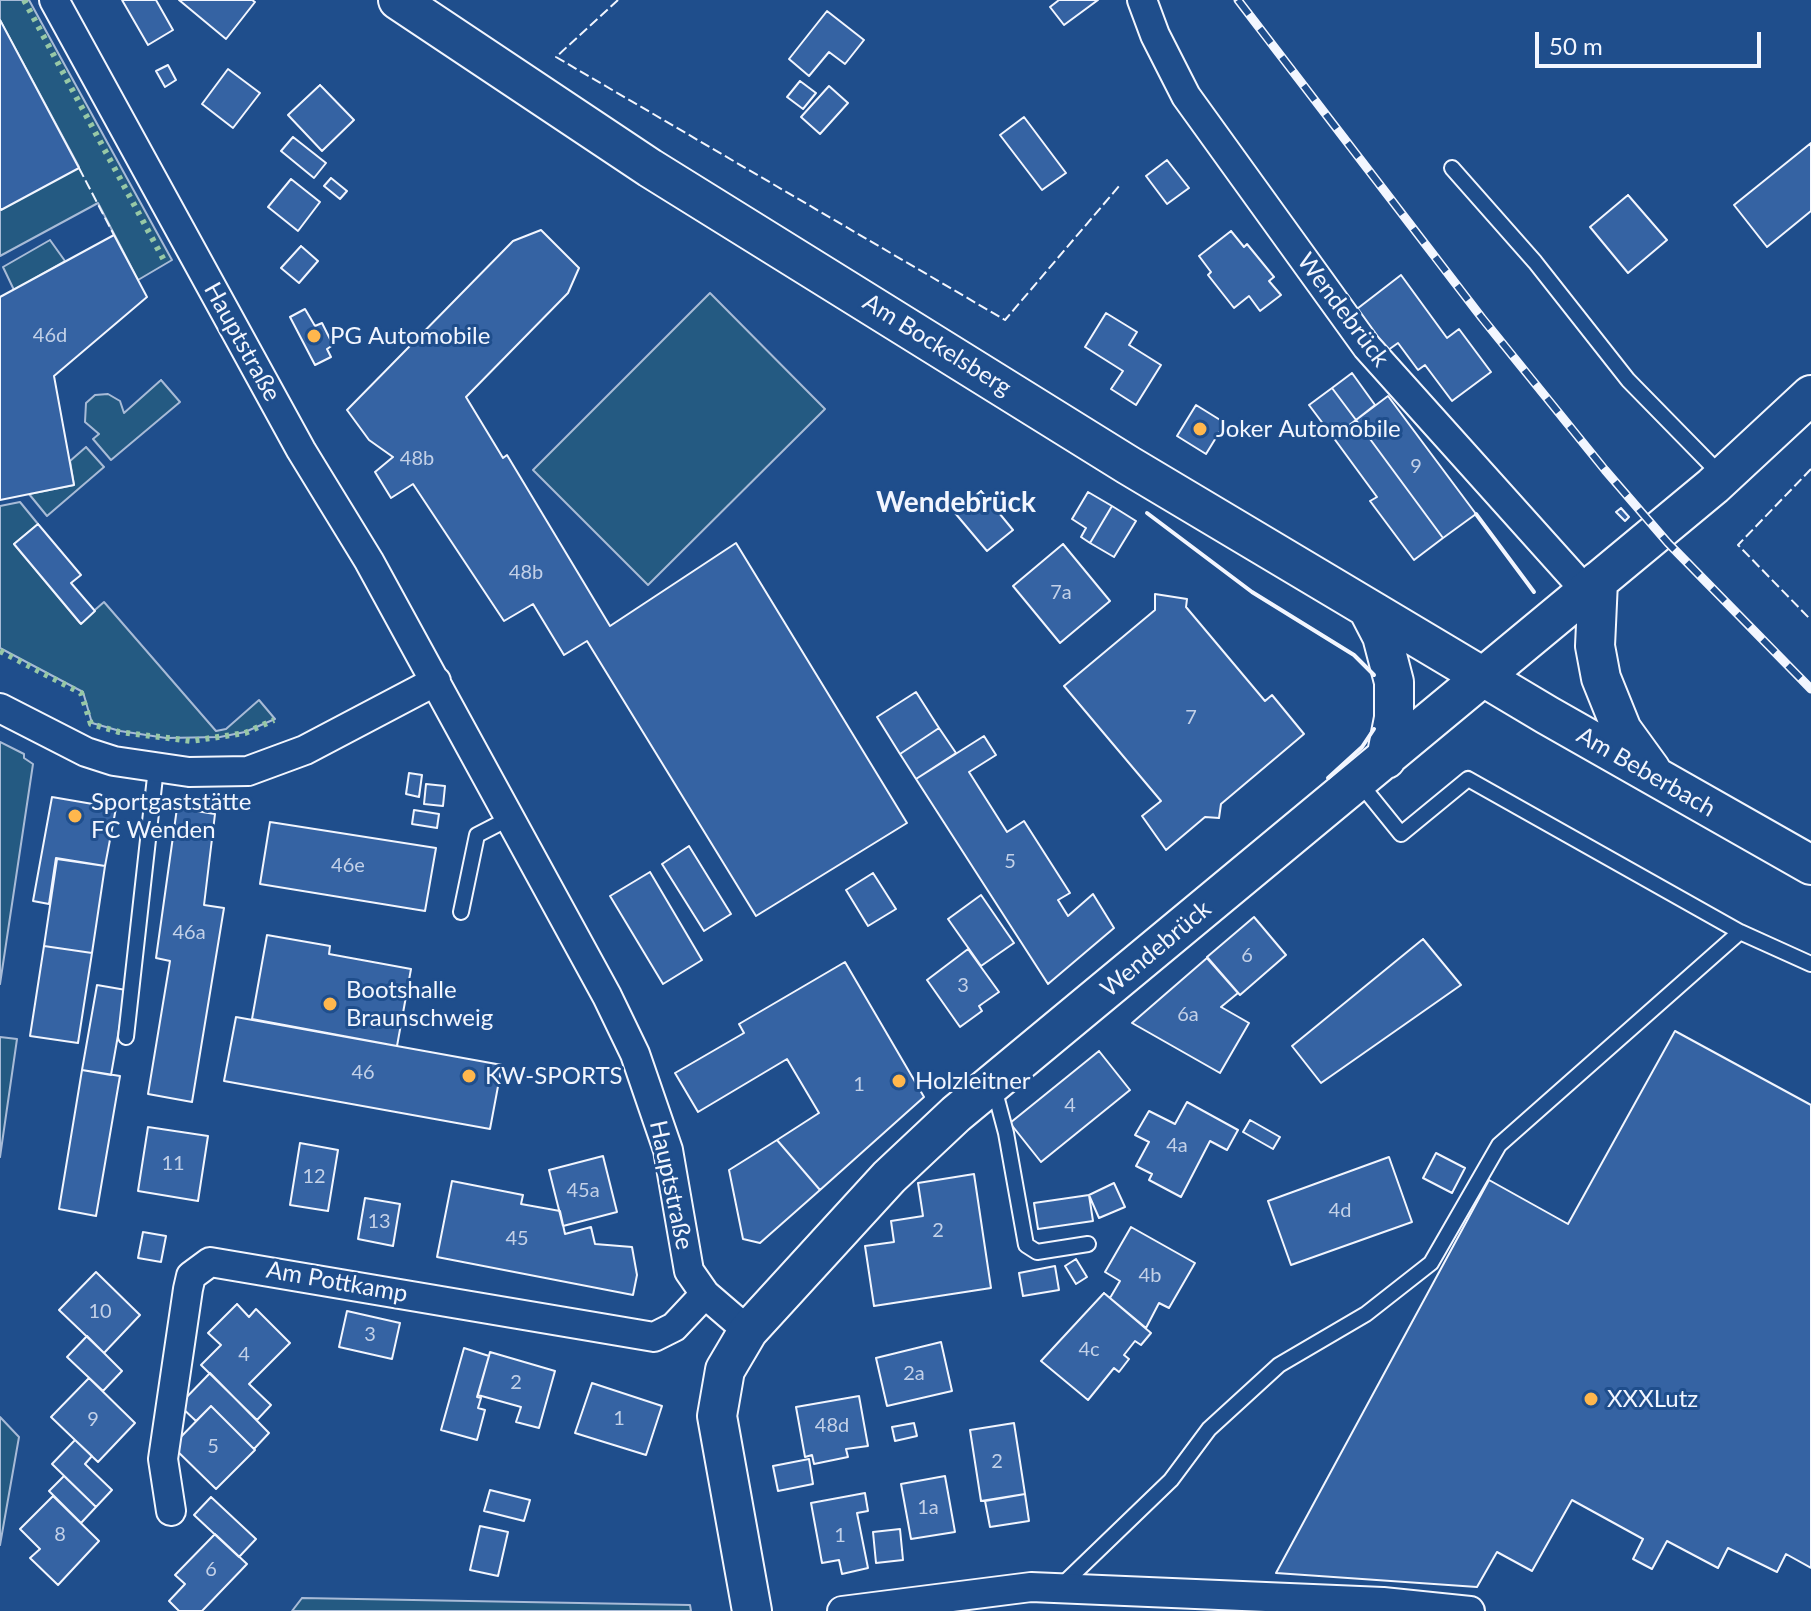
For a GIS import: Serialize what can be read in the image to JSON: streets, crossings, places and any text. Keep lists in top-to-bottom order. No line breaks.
{"streets":{"main road":["Wendebrück","Am Bockelsberg","Am Beberbach"],"street":["Hauptstraße","Am Pottkamp"]},"crossings":[["Wendebrück","Hauptstraße"],["Wendebrück","Am Bockelsberg"],["Wendebrück","Am Beberbach"],["Hauptstraße","Am Pottkamp"],["Am Bockelsberg","Am Beberbach"]],"districts":["Wendebrück"],"places":["PG Automobile","Joker Automobile","Sportgaststätte FC Wenden","Bootshalle Braunschweig","KW-SPORTS","Holzleitner","XXXLutz"],"house_numbers":["46d","48b","9","48b","7a","7","5","46e","46a","6","3","6a","46","1","4","4a","11","12","45a","4d","13","2","45","4b","10","3","4c","4","2a","2","1","9","48d","5","2","1a","8","1","6"],"scale_bar":"50 m"}
